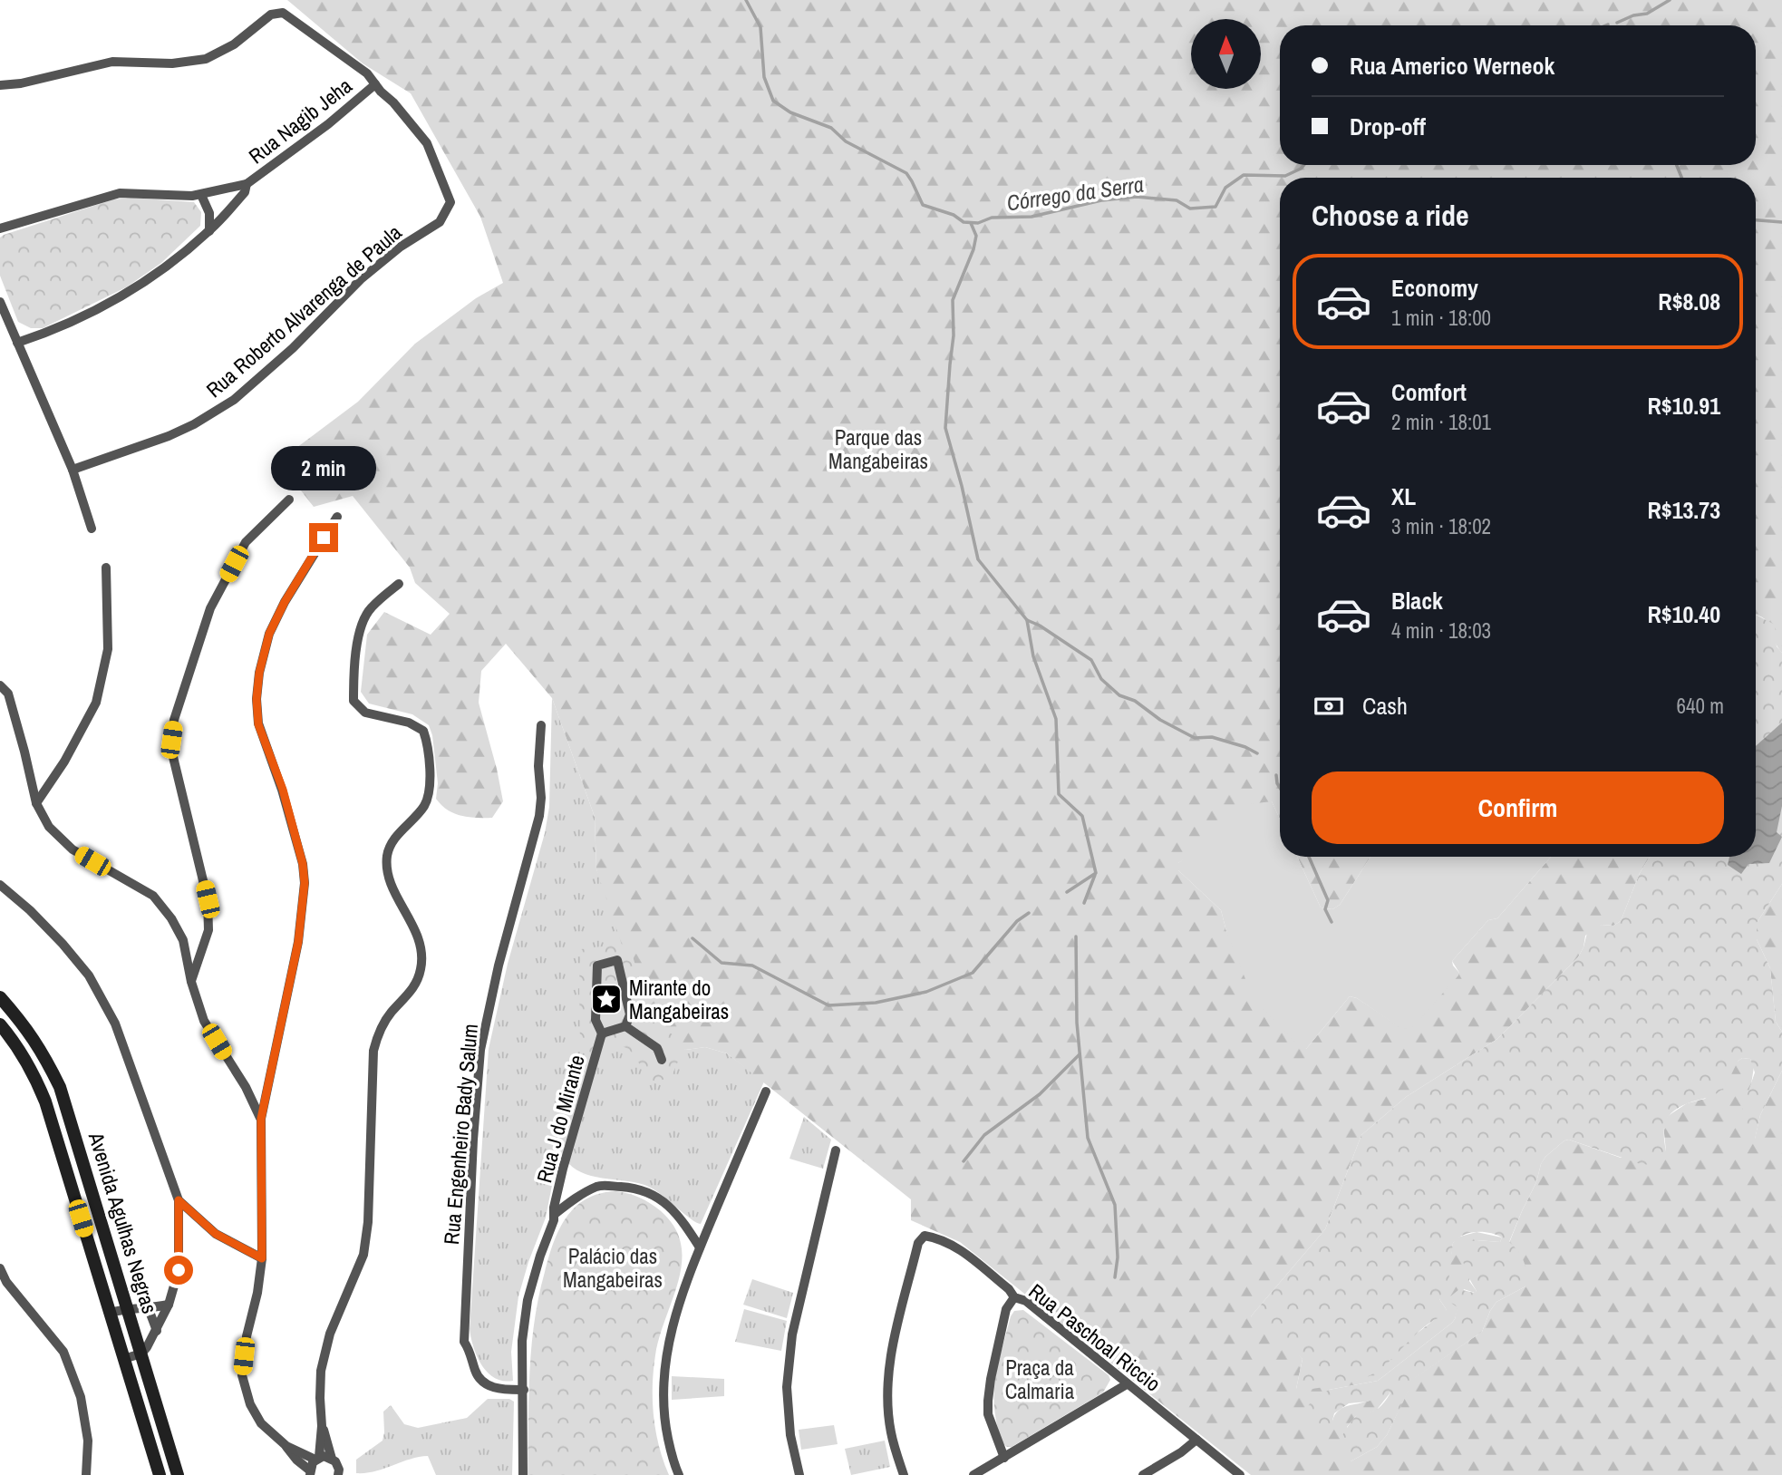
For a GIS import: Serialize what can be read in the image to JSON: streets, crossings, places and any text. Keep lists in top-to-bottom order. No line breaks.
{"streets":{"street":["Rua Nagib Jeha","Rua Roberto Alvarenga de Paula","Rua J do Mirante","Rua Engenheiro Bady Salum","Avenida Agulhas Negras","Rua Paschoal Riccio"]},"crossings":[["Rua Nagib Jeha","Rua Roberto Alvarenga de Paula"],["Rua J do Mirante","Rua Engenheiro Bady Salum"]],"water":["Córrego da Serra"],"parks":["Parque das Mangabeiras","Palácio das Mangabeiras","Praça da Calmaria"],"places":{"place":["Mirante do Mangabeiras"]},"north":"top","page":{"banner":["Rua Americo Werneok","Drop-off"],"heading":"Choose a ride","list":[{"name":"Economy","note":"1 min · 18:00","value":"R$8.08"},{"name":"Comfort","note":"2 min · 18:01","value":"R$10.91"},{"name":"XL","note":"3 min · 18:02","value":"R$13.73"},{"name":"Black","note":"4 min · 18:03","value":"R$10.40"}],"bubble":"2 min","pay":["Cash","640 m"],"buttons":"Confirm"}}
